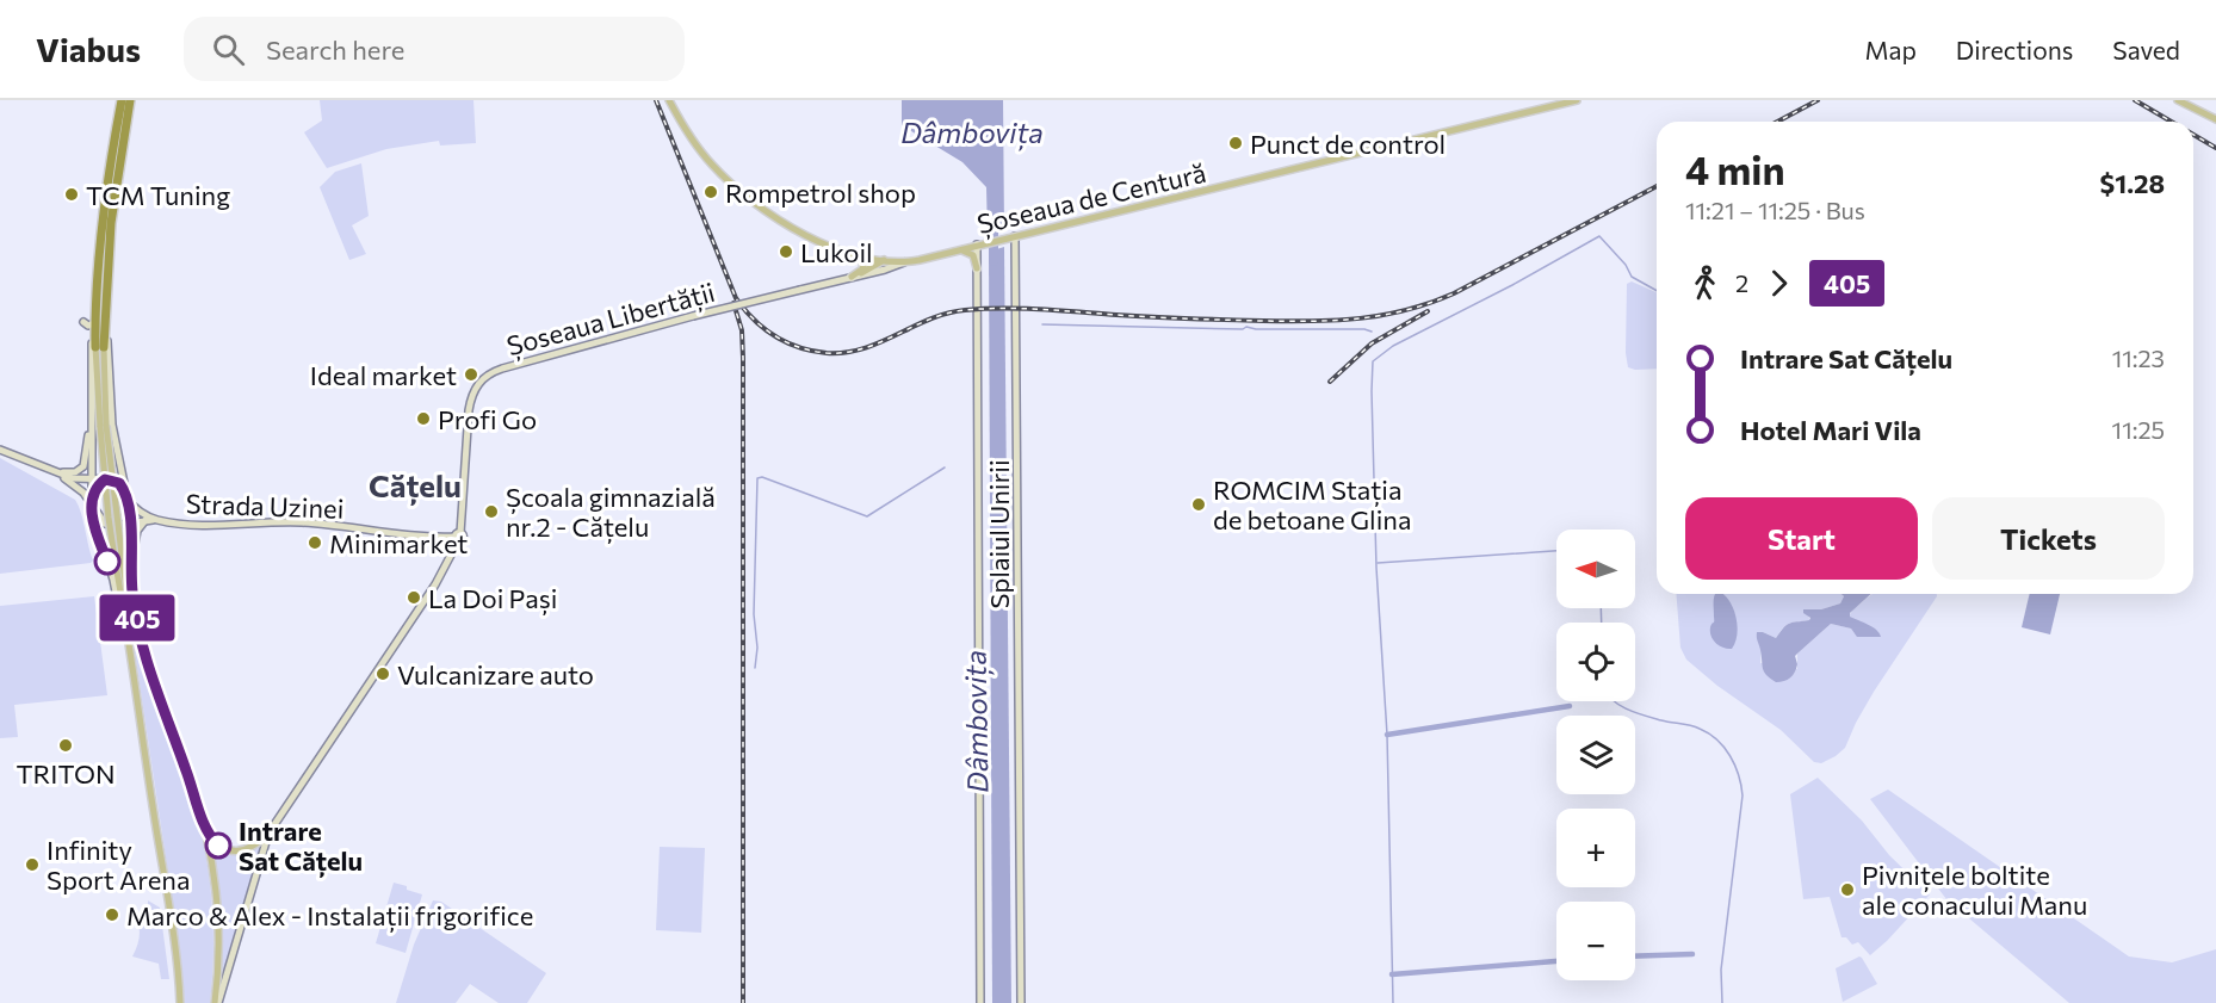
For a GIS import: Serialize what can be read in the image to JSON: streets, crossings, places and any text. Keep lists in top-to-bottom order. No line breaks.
{"streets":{"main road":["Șoseaua de Centură","Șoseaua Libertății","Strada Uzinei","Splaiul Unirii"]},"crossings":[["Șoseaua de Centură","Șoseaua Libertății"],["Șoseaua de Centură","Splaiul Unirii"],["Șoseaua Libertății","Strada Uzinei"]],"districts":["Cățelu"],"water":["Dâmbovița"],"places":["Punct de control","Rompetrol shop","TCM Tuning","Lukoil","Ideal market","Profi Go","ROMCIM Stația de betoane Glina","Școala gimnazială nr.2 - Cățelu","Minimarket","La Doi Pași","Vulcanizare auto","TRITON","Intrare Sat Cățelu","Infinity Sport Arena","Pivnițele boltite ale conacului Manu","Marco & Alex - Instalații frigorifice"],"lines":["bus line 405"],"north":"left","page":{"header":"Viabus","search":"Search here","nav":["Map","Directions","Saved"],"on_map":"405","heading":["4 min","11:21 – 11:25 · Bus","$1.28"],"legs":["2","405"],"list":[{"name":"Intrare Sat Cățelu","value":"11:23"},{"name":"Hotel Mari Vila","value":"11:25"}],"buttons":["Start","Tickets"],"map_buttons":["+","−"]}}
